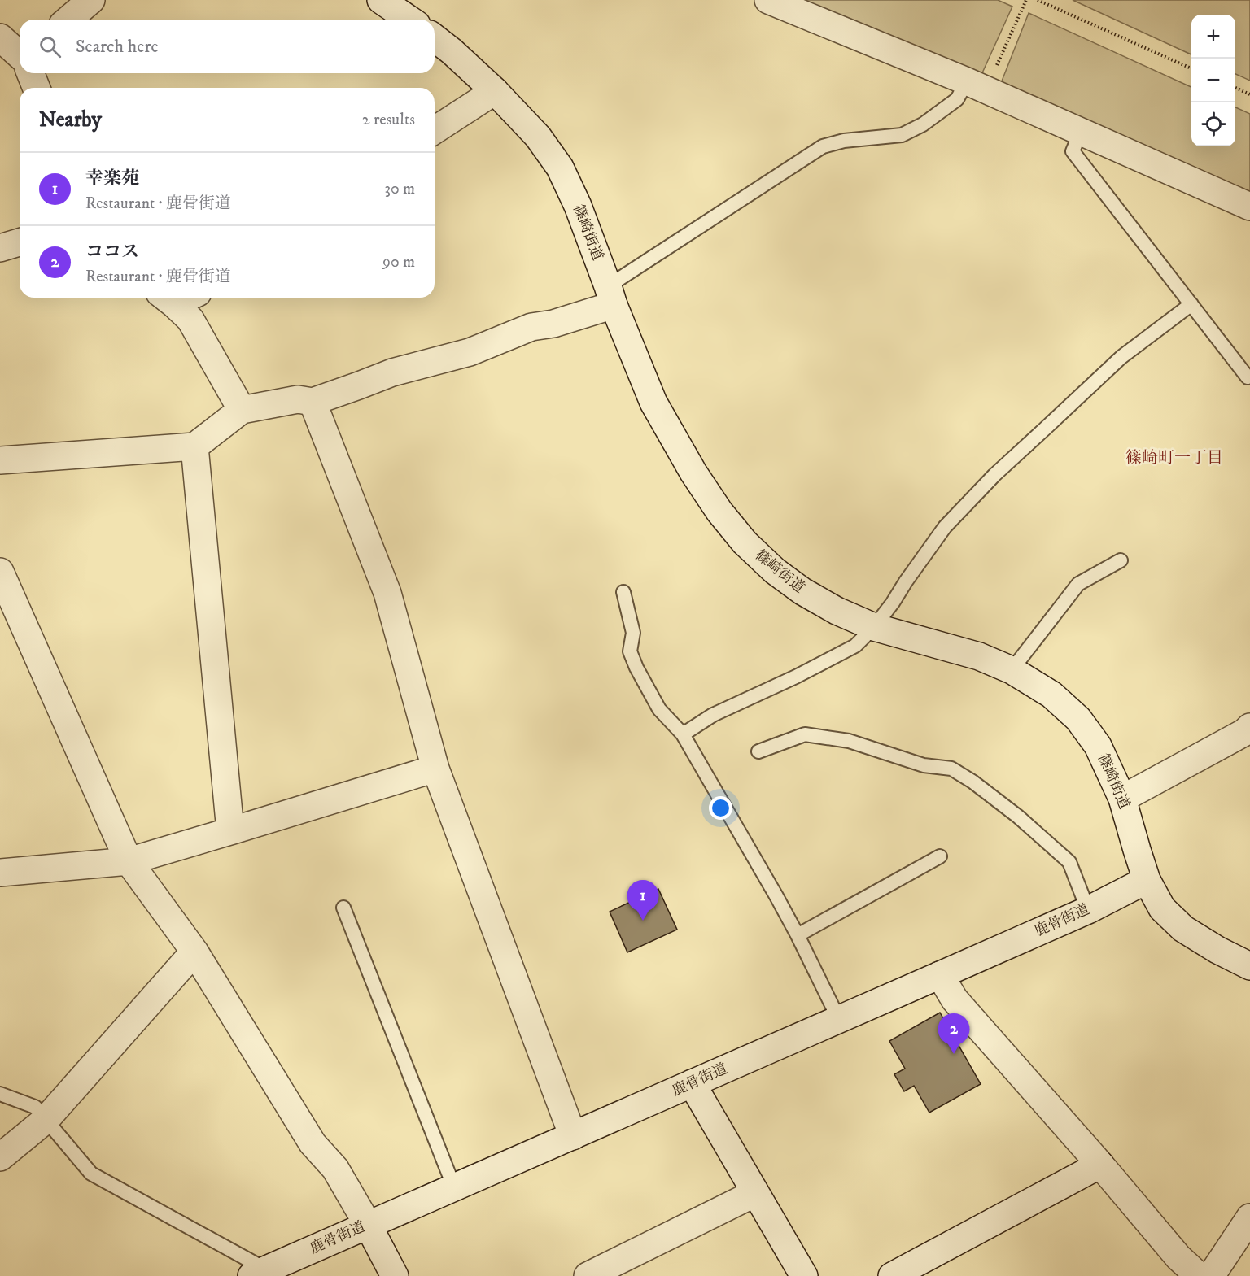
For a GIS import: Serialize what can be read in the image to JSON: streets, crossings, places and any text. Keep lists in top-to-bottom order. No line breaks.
{"streets":{"street":["篠崎街道","鹿骨街道"]},"crossings":[["篠崎街道","鹿骨街道"]],"districts":["篠崎町一丁目"],"page":{"map_buttons":["+","−"],"search":"Search here","heading":["Nearby","2 results"],"list":[{"mark":"1","name":"幸楽苑","note":"Restaurant · 鹿骨街道","value":"30 m"},{"mark":"2","name":"ココス","note":"Restaurant · 鹿骨街道","value":"90 m"}],"pins":["1","2"]}}
